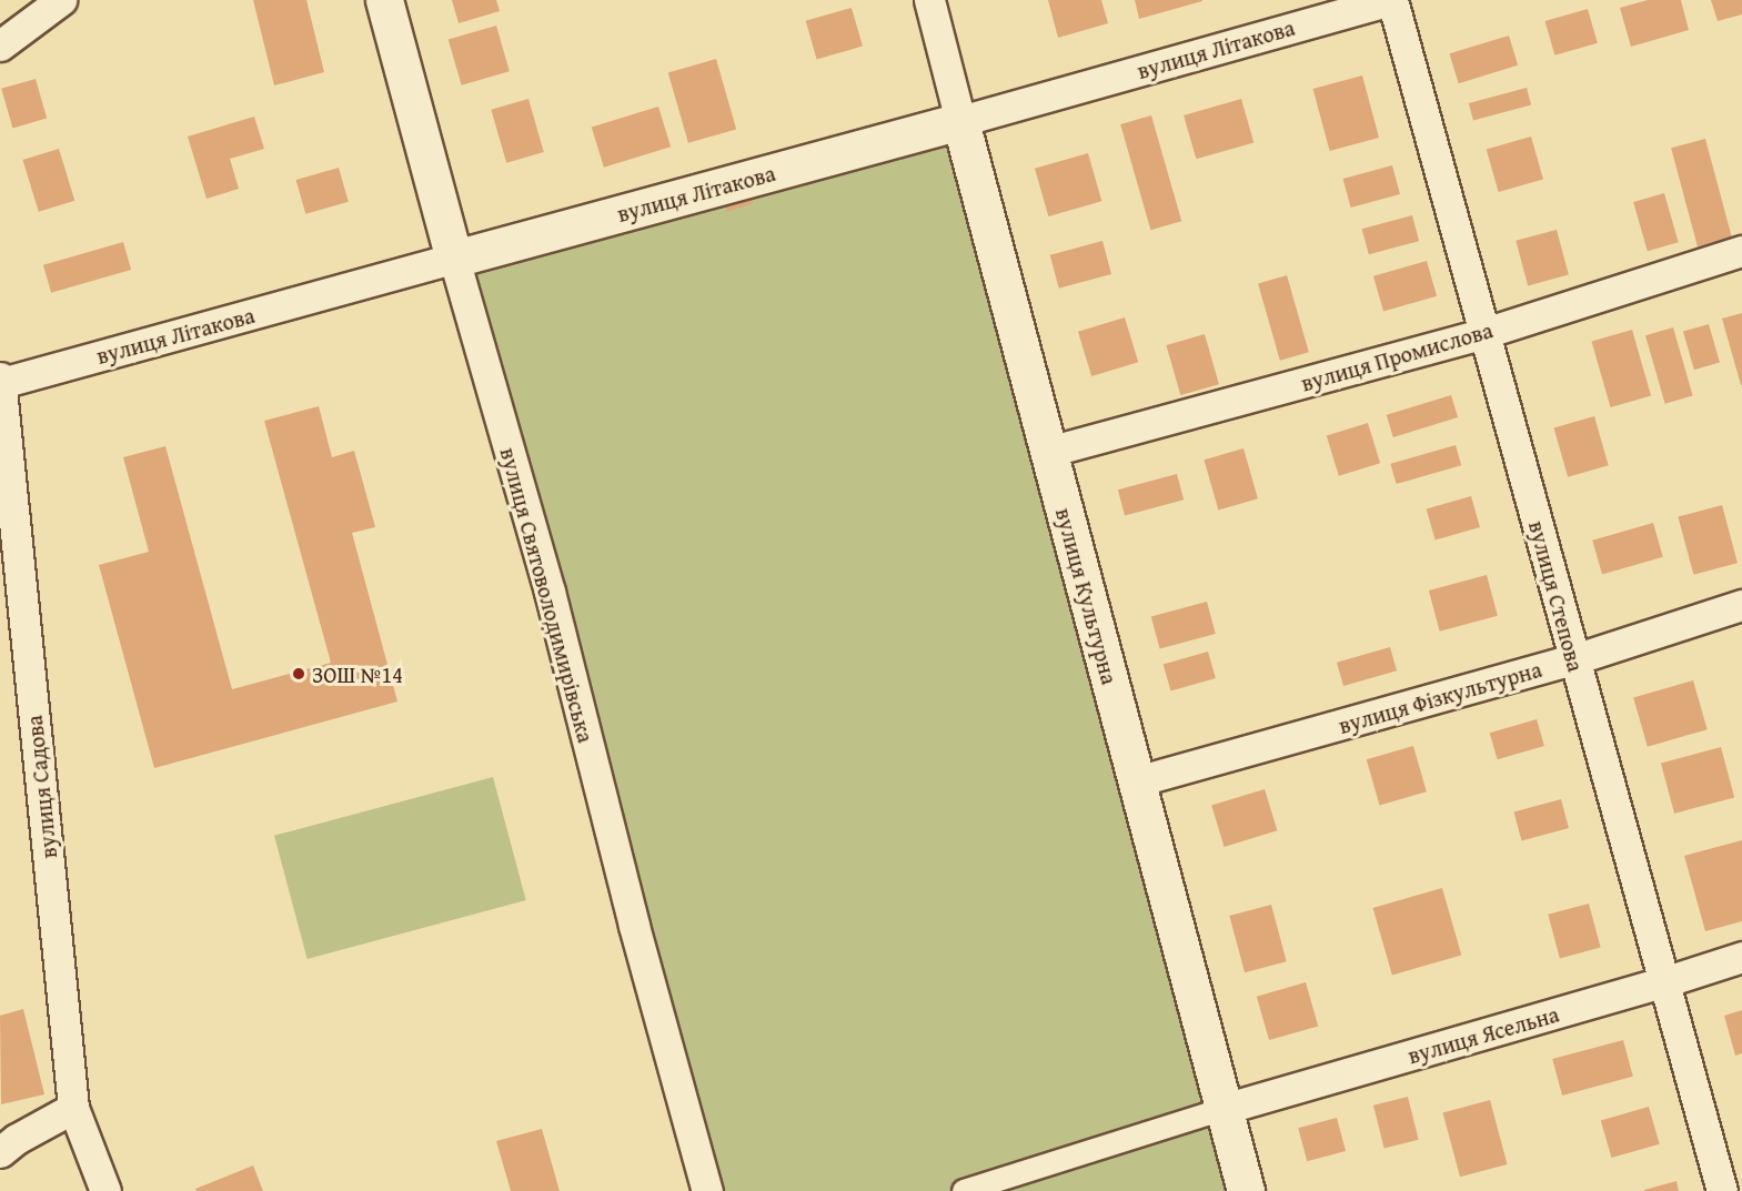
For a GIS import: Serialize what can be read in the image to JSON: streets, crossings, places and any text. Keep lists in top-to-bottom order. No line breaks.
{"streets":{"street":["вулиця Літакова","вулиця Промислова","вулиця Святоволодимирівська","вулиця Культурна","вулиця Степова","вулиця Фізкультурна","вулиця Садова","вулиця Ясельна"]},"crossings":[["вулиця Літакова","вулиця Святоволодимирівська"],["вулиця Літакова","вулиця Культурна"],["вулиця Літакова","вулиця Степова"],["вулиця Літакова","вулиця Садова"],["вулиця Промислова","вулиця Культурна"],["вулиця Промислова","вулиця Степова"],["вулиця Культурна","вулиця Фізкультурна"],["вулиця Культурна","вулиця Ясельна"],["вулиця Степова","вулиця Фізкультурна"],["вулиця Степова","вулиця Ясельна"]],"places":["ЗОШ №14"]}
